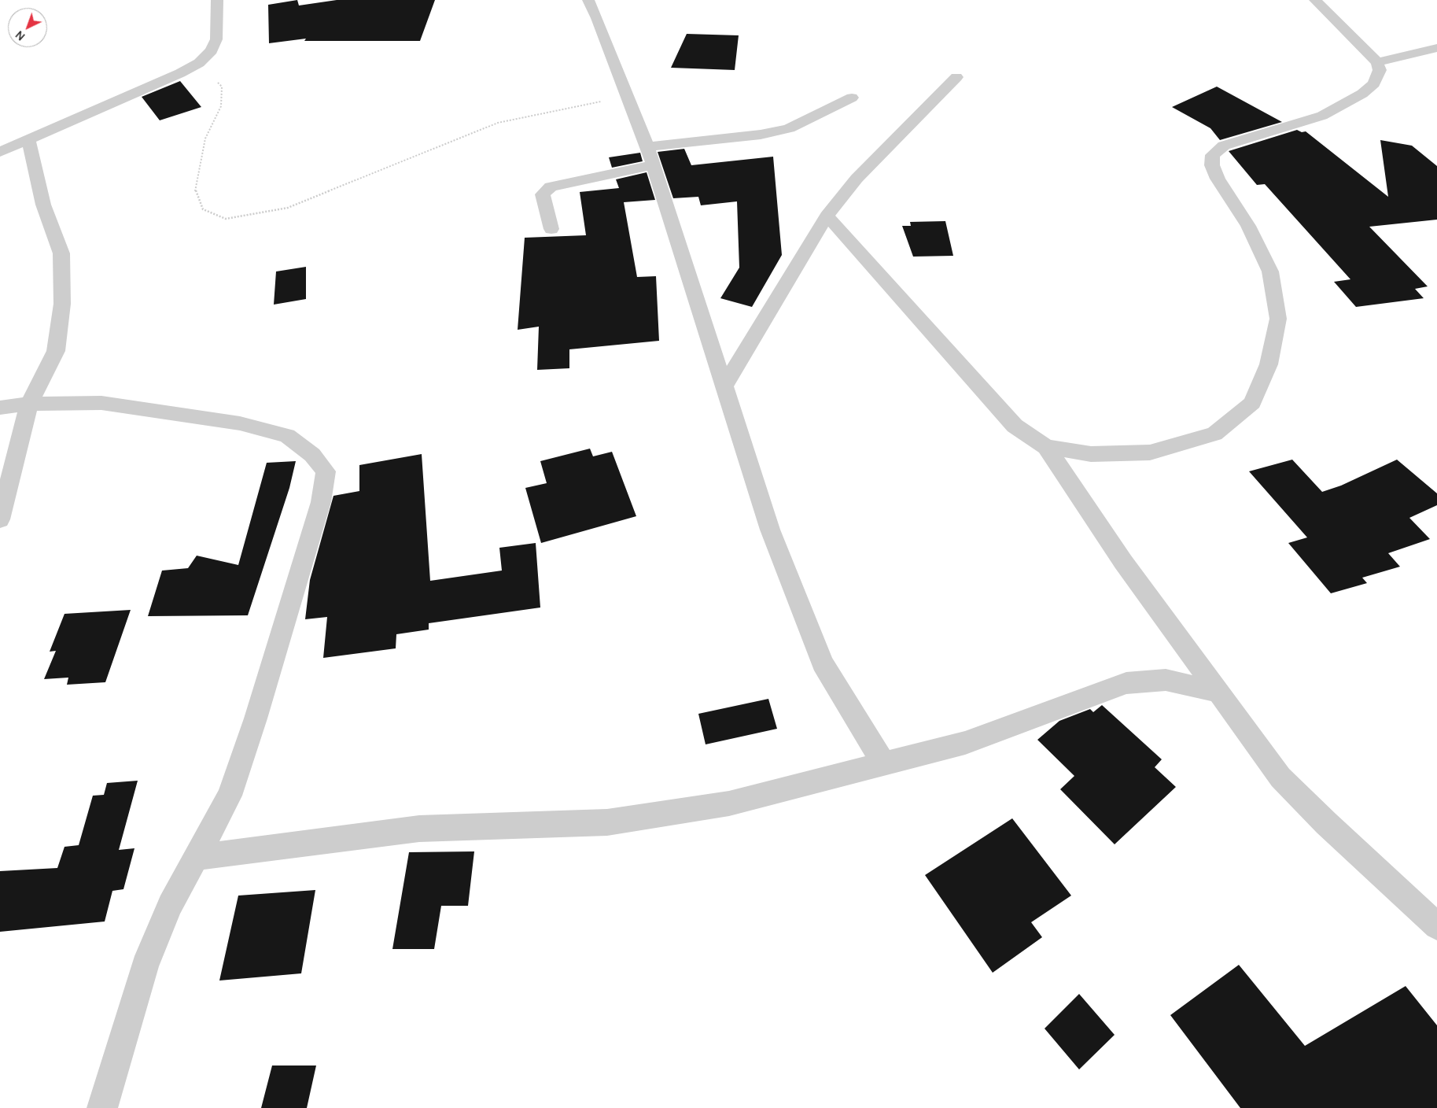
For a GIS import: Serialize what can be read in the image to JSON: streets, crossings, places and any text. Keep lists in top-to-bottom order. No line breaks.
{"north":"bottom left"}
